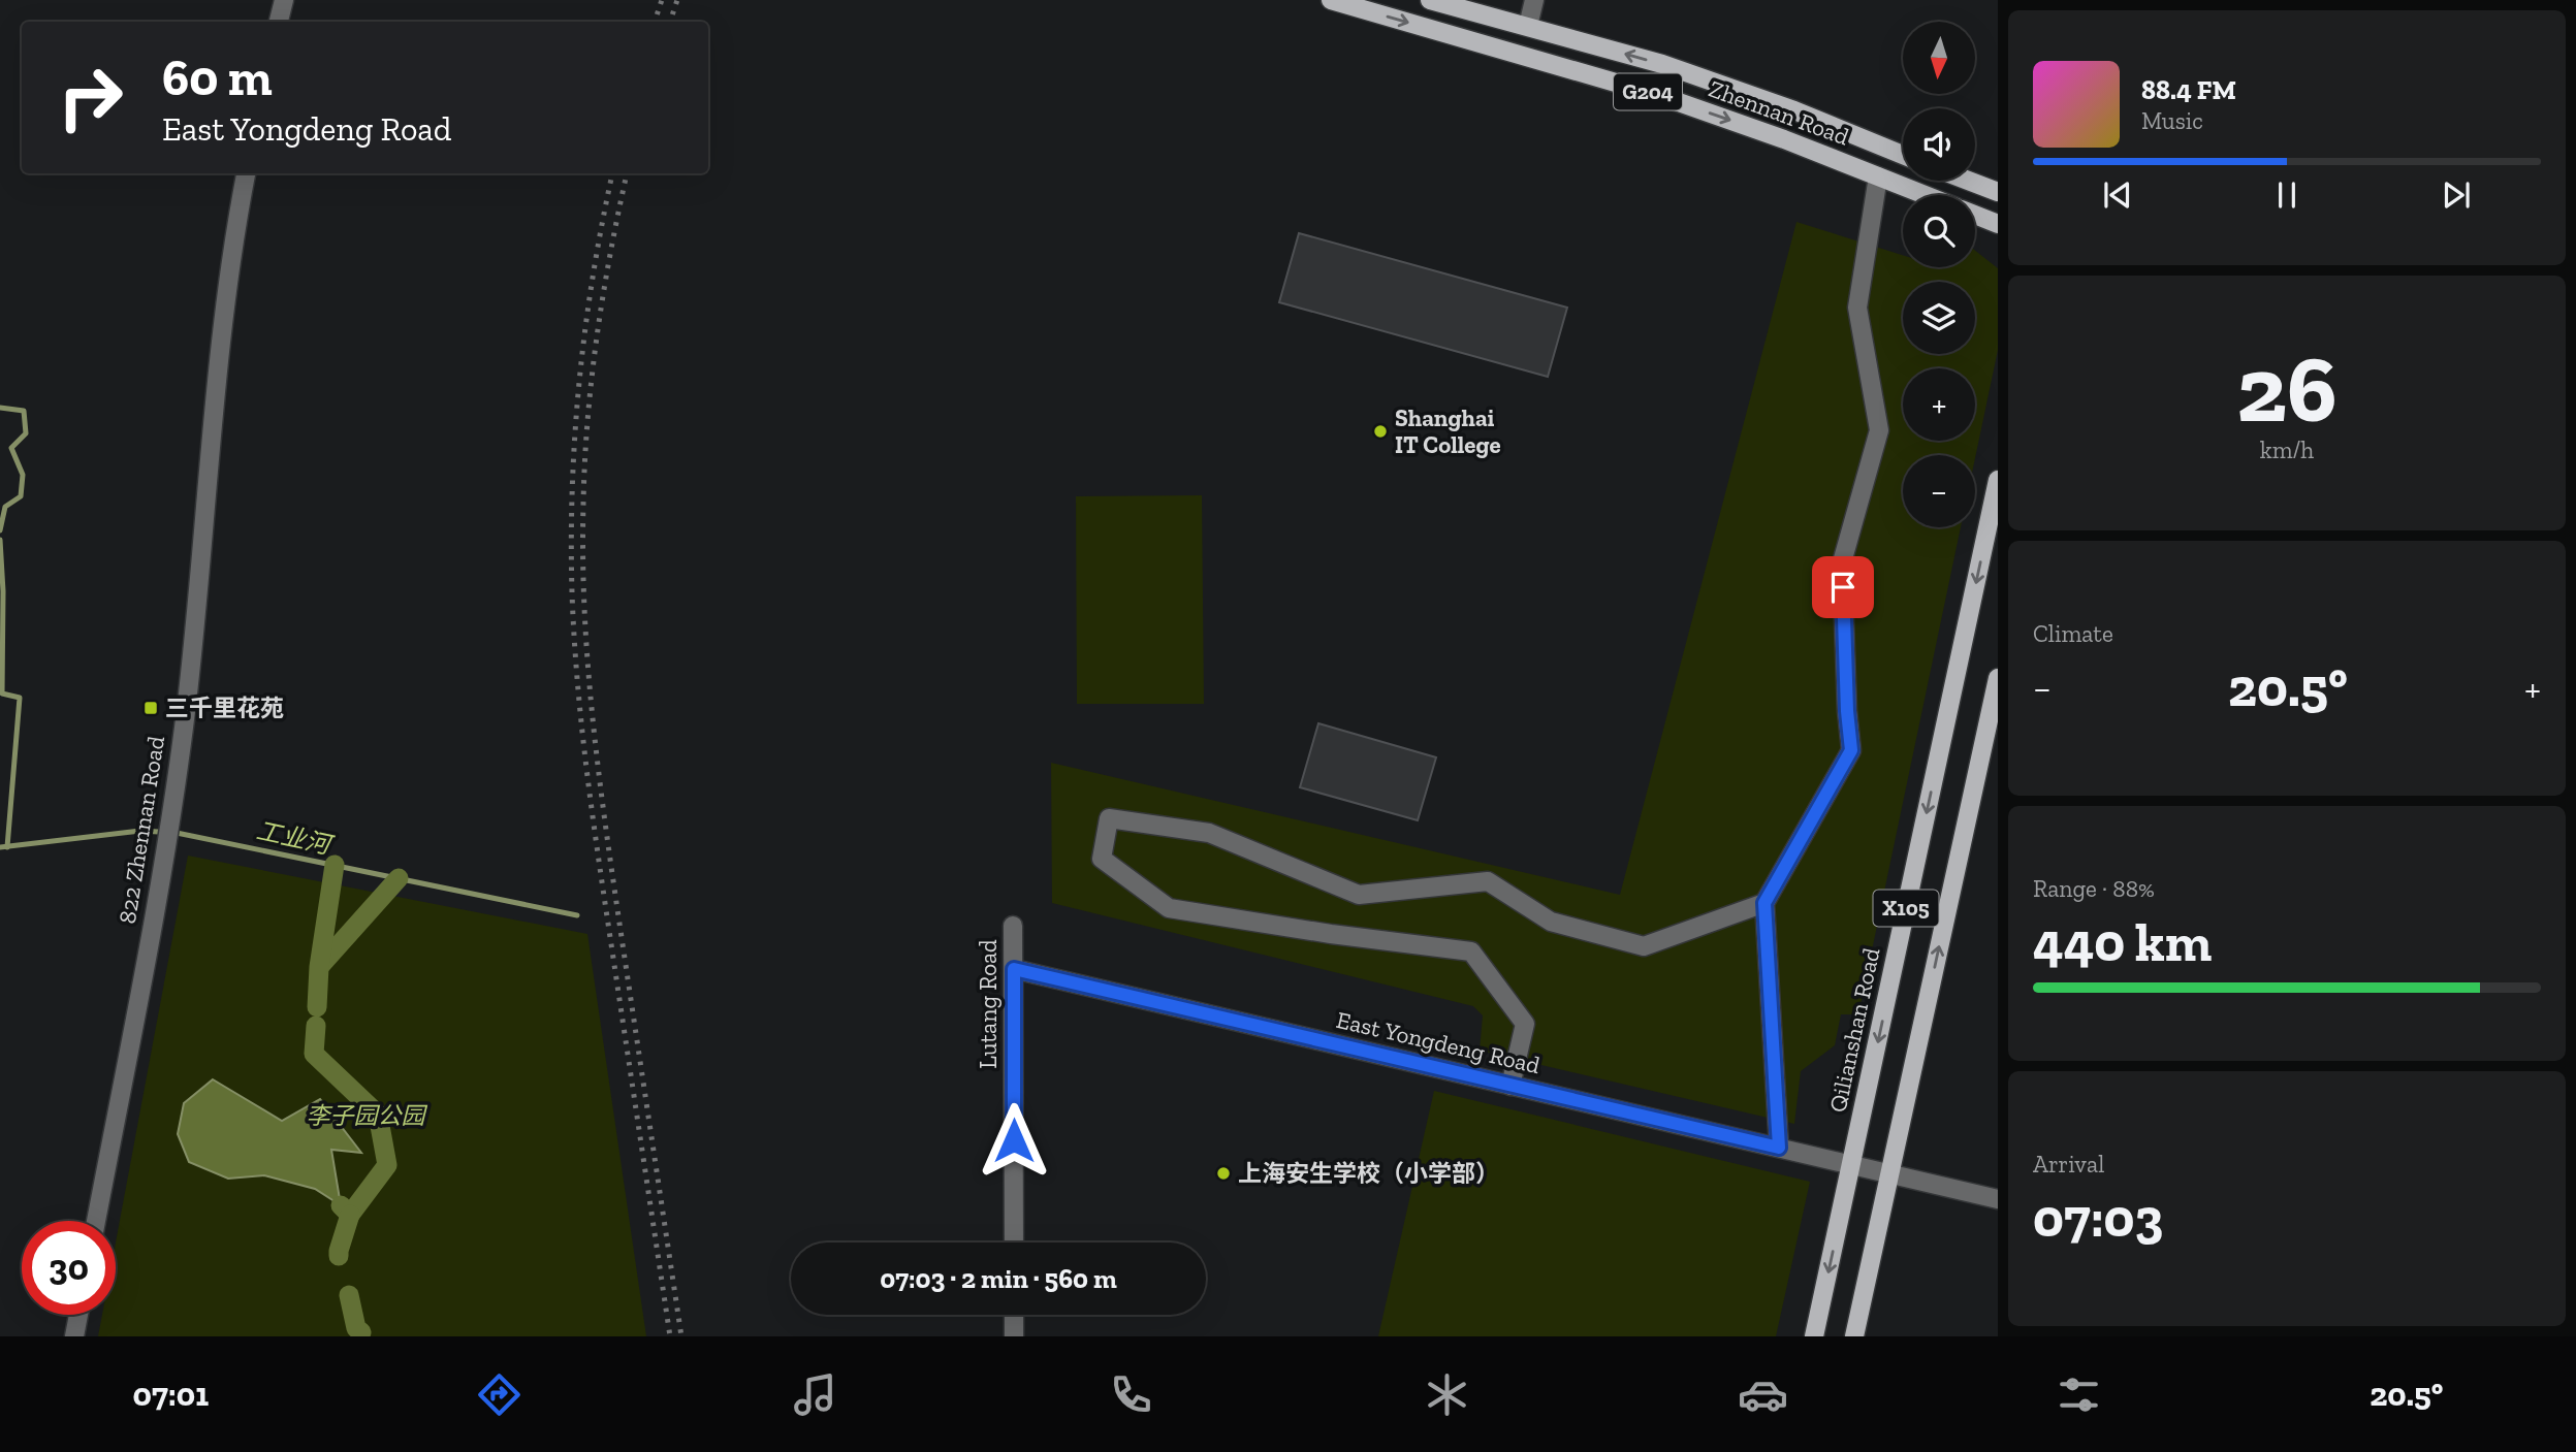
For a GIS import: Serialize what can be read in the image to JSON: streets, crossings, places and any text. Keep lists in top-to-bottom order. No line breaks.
{"streets":{"main road":["G204","Zhennan Road","X105","Qilianshan Road"],"street":["822 Zhennan Road","Lutang Road","East Yongdeng Road"]},"crossings":[["X105","East Yongdeng Road"],["Lutang Road","East Yongdeng Road"],["Qilianshan Road","East Yongdeng Road"]],"water":["工业河"],"parks":["李子园公园"],"places":{"other":["Shanghai IT College","上海安生学校（小学部）"],"transit":["三千里花苑"]},"north":"bottom","page":{"map_buttons":["+","−"],"turn":["60 m","East Yongdeng Road"],"song":["88.4 FM","Music"],"tile":[["26","km/h"],"Climate",["Range · 88%","440 km"],["Arrival","07:03"]],"heat":["−","20.5°","+"],"limit":"30","trip":"07:03 · 2 min · 560 m","tabs":["07:01","20.5°"]}}
